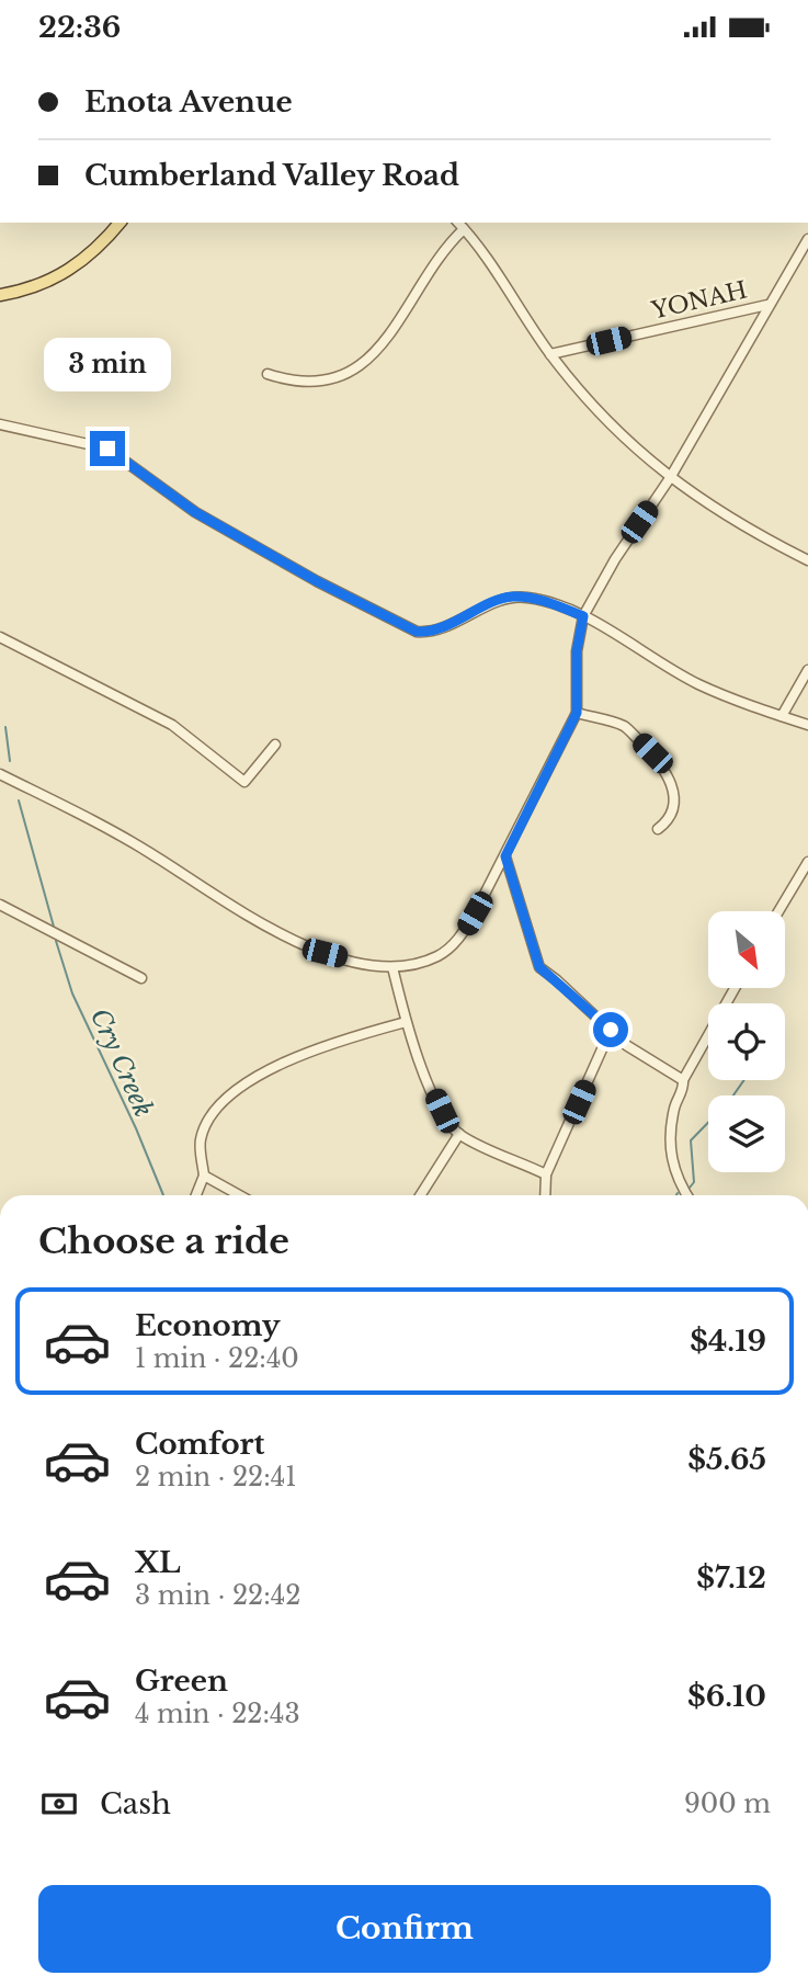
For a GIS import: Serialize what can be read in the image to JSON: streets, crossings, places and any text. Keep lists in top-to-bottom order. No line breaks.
{"streets":{"street":["YONAH"]},"water":["Cry Creek"],"north":"bottom right","page":{"status":"22:36","banner":["Enota Avenue","Cumberland Valley Road"],"bubble":"3 min","heading":"Choose a ride","list":[{"name":"Economy","note":"1 min · 22:40","value":"$4.19"},{"name":"Comfort","note":"2 min · 22:41","value":"$5.65"},{"name":"XL","note":"3 min · 22:42","value":"$7.12"},{"name":"Green","note":"4 min · 22:43","value":"$6.10"}],"pay":["Cash","900 m"],"buttons":"Confirm"}}
